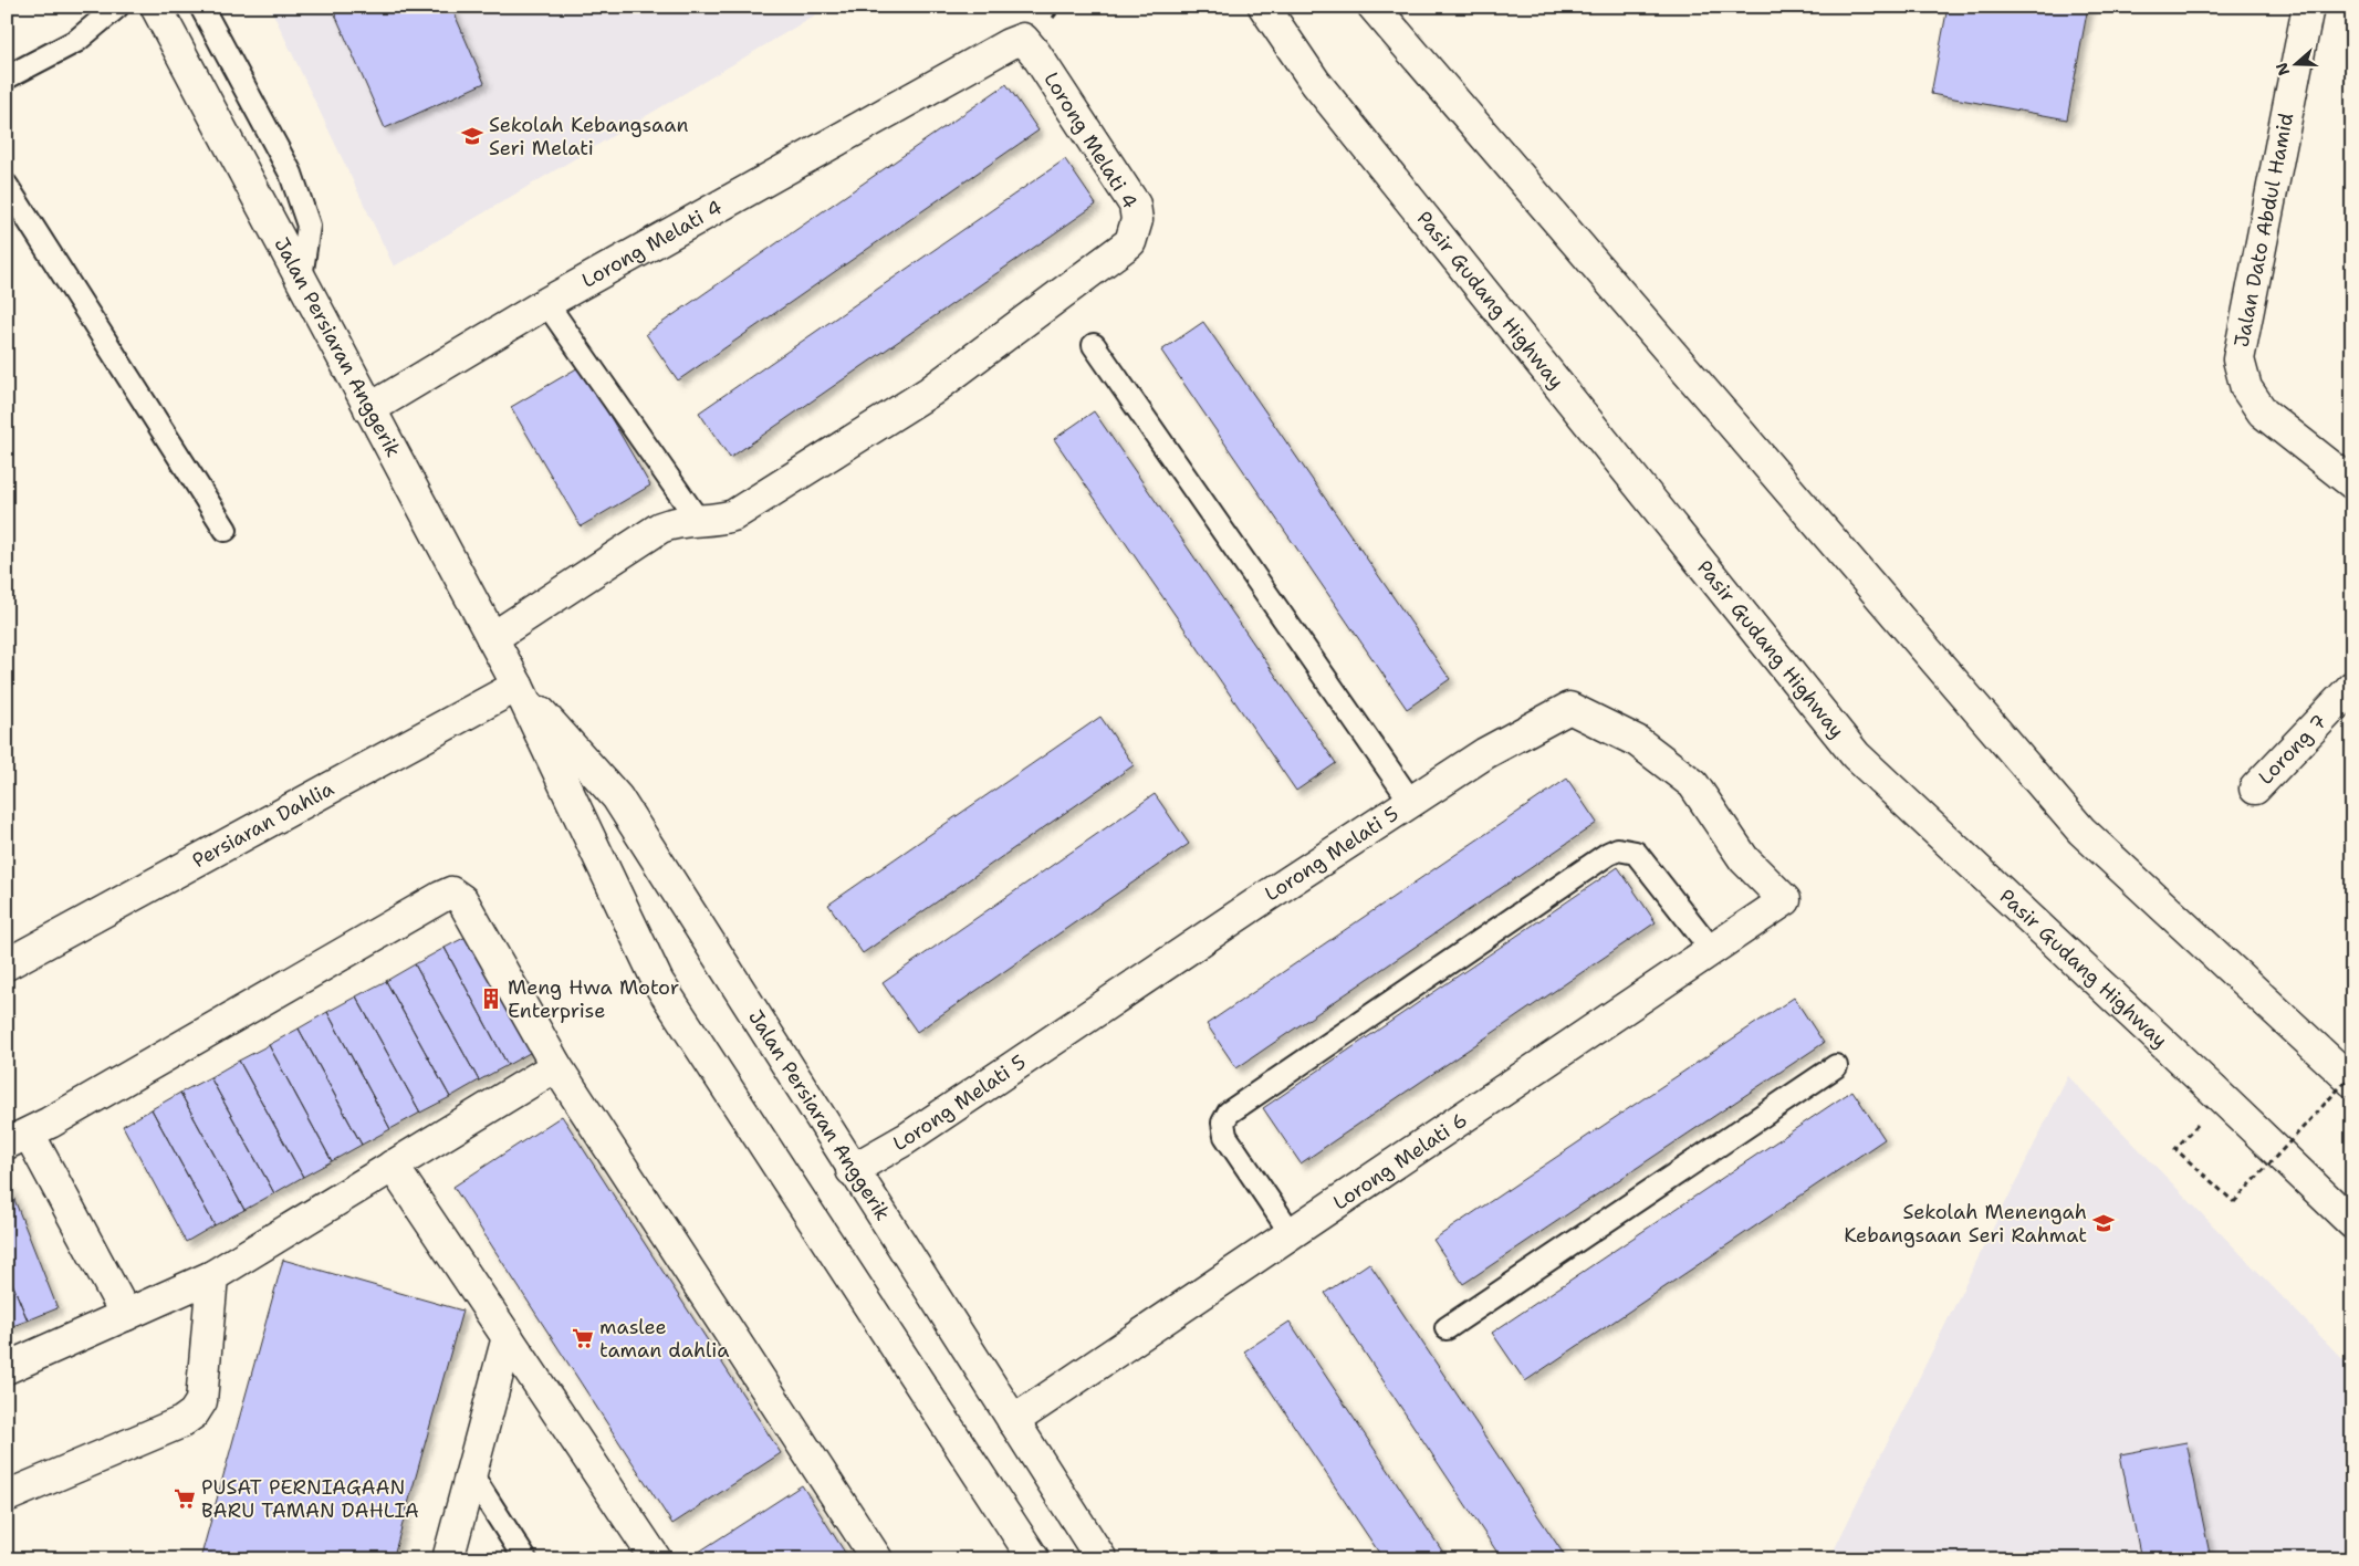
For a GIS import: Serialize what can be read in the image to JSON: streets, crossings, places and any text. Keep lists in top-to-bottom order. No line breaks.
{"streets":{"main road":["Lorong Melati 4","Jalan Dato Abdul Hamid","Pasir Gudang Highway","Jalan Persiaran Anggerik","Lorong 7","Persiaran Dahlia","Lorong Melati 5","Lorong Melati 6"]},"crossings":[["Lorong Melati 4","Jalan Persiaran Anggerik"],["Jalan Persiaran Anggerik","Persiaran Dahlia"],["Jalan Persiaran Anggerik","Lorong Melati 5"],["Jalan Persiaran Anggerik","Lorong Melati 6"],["Lorong Melati 5","Lorong Melati 6"]],"places":{"school or university":["Sekolah Kebangsaan Seri Melati","Sekolah Menengah Kebangsaan Seri Rahmat"],"building":["Meng Hwa Motor Enterprise"],"supermarket":["maslee taman dahlia","PUSAT PERNIAGAAN BARU TAMAN DAHLIA"]},"north":"left"}
